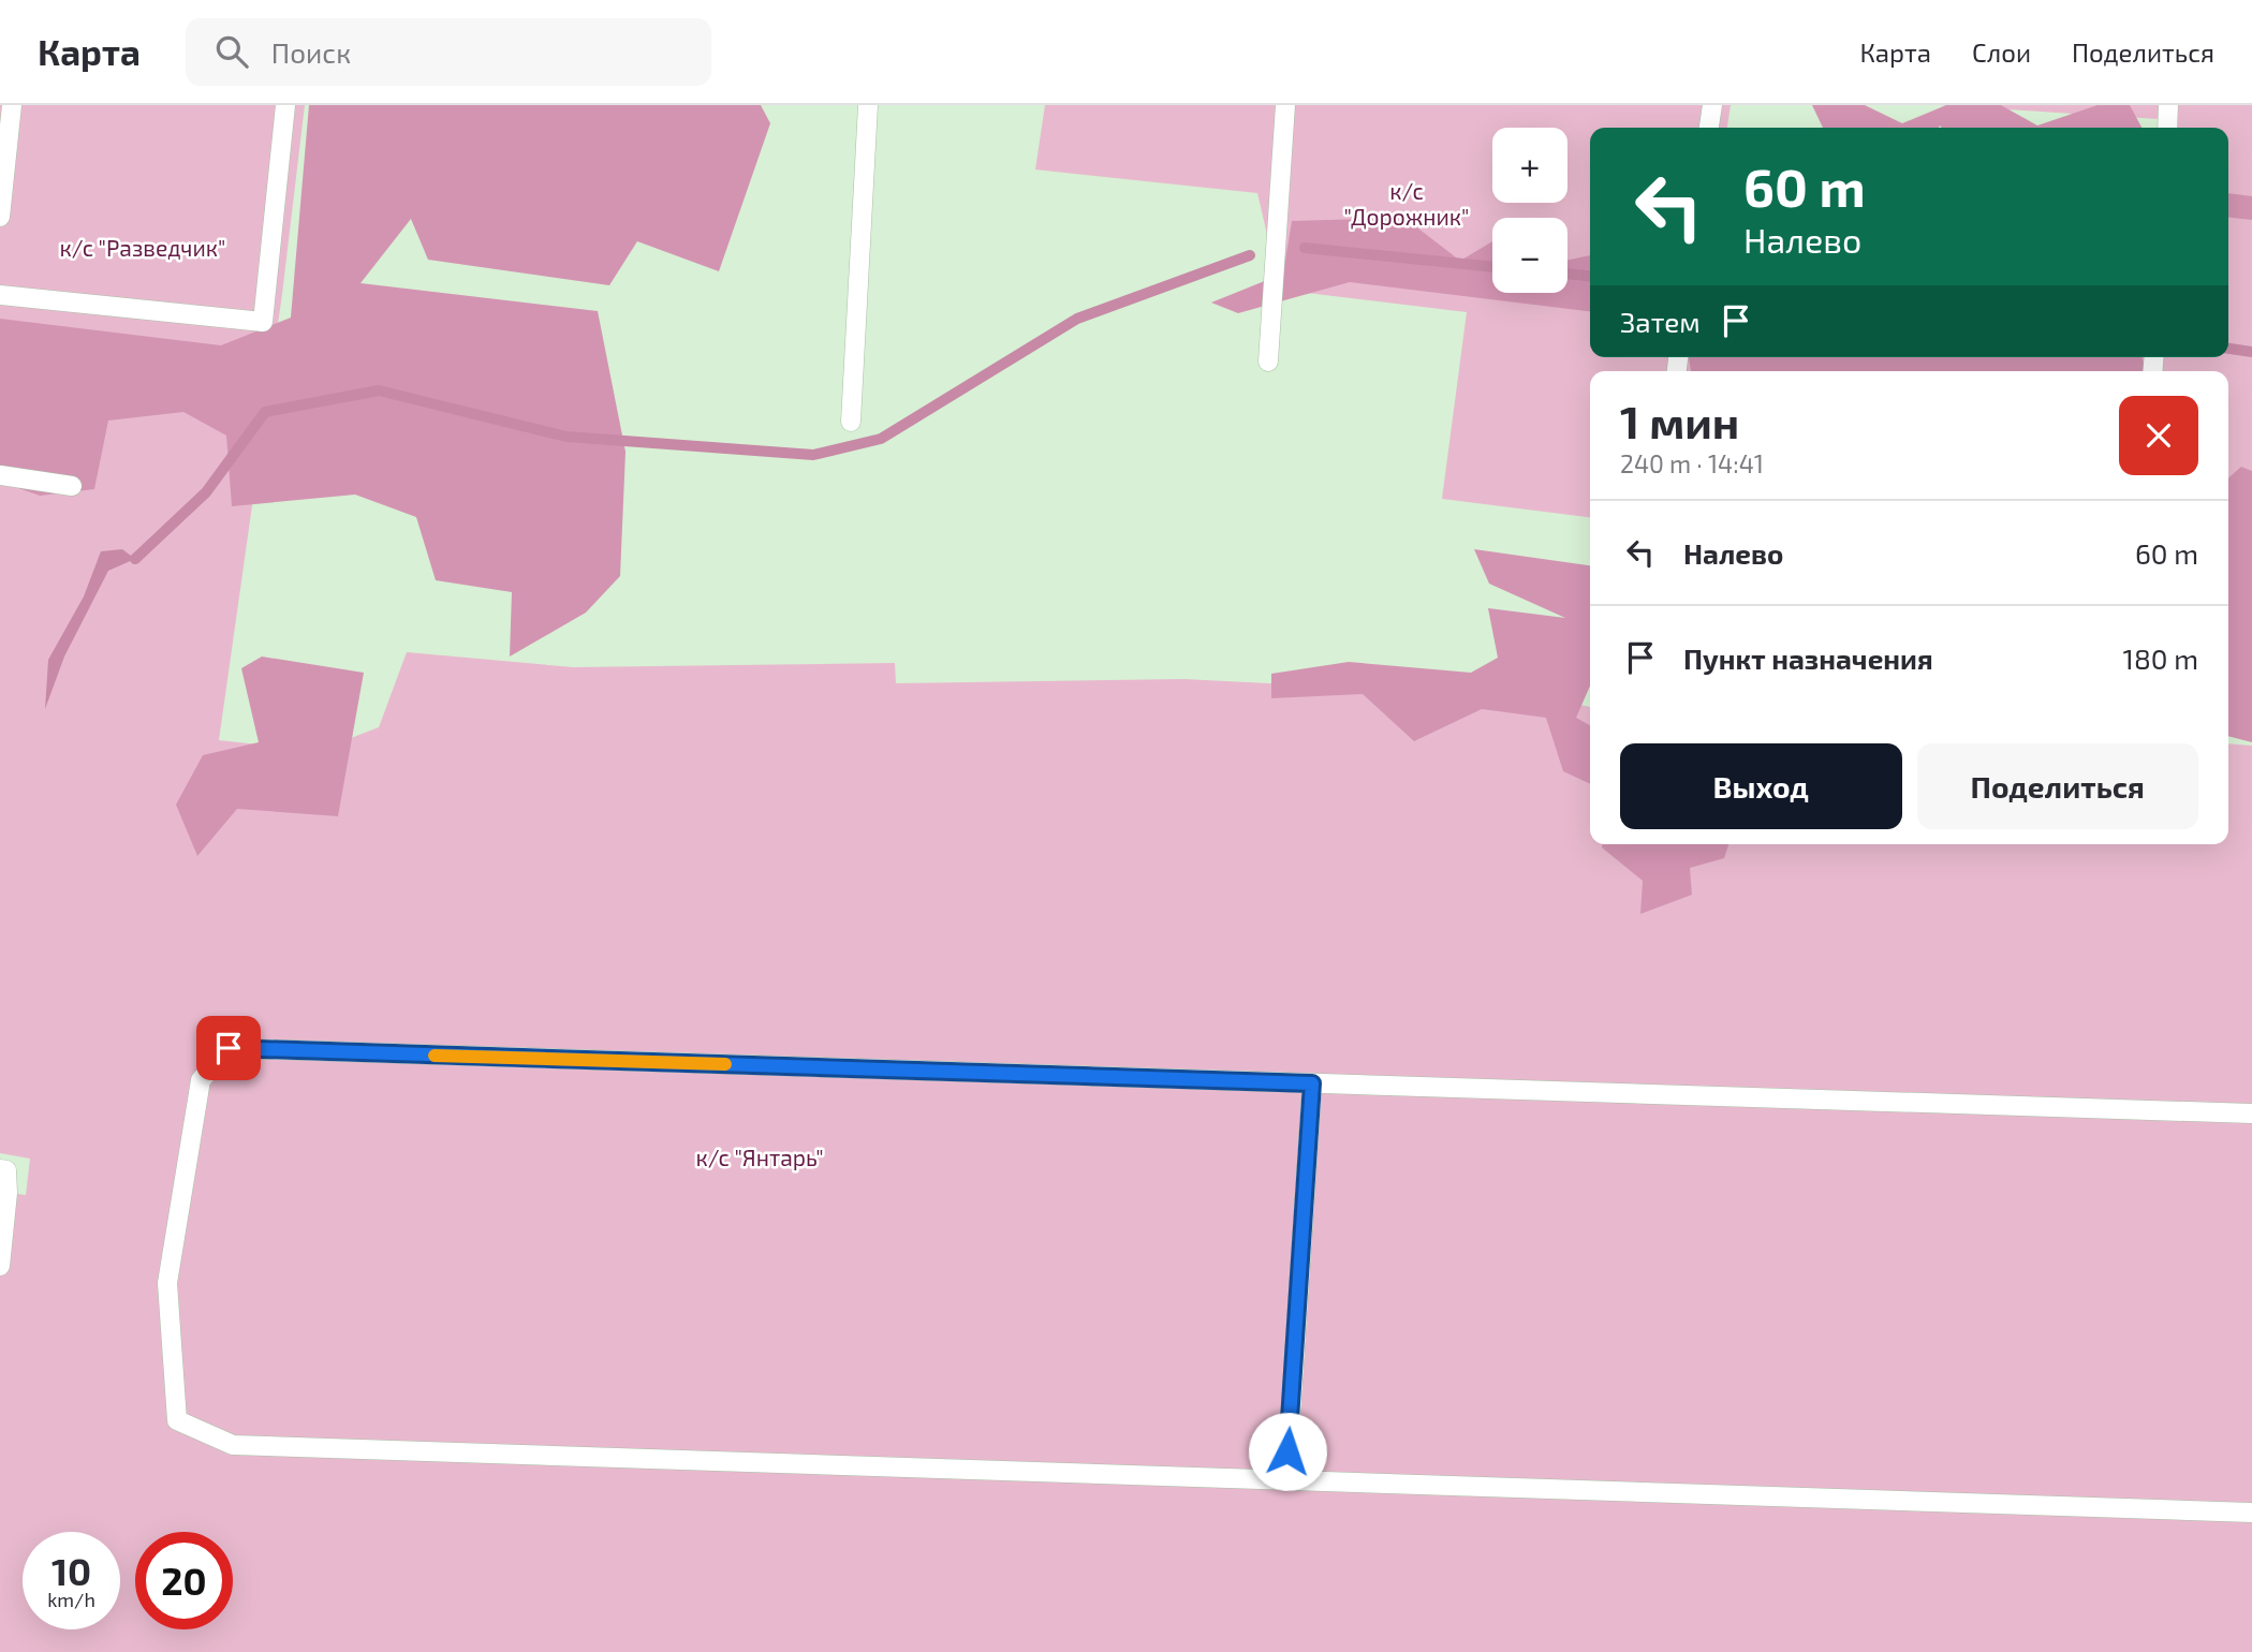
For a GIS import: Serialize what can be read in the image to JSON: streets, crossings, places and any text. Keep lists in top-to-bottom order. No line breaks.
{"parks":["к/с \"Дорожник\"","к/с \"Разведчик\"","к/с \"Янтарь\""],"page":{"header":"Карта","search":"Поиск","nav":["Карта","Слои","Поделиться"],"map_buttons":["+","−"],"turn":["60 m","Налево"],"then":"Затем","heading":["1 мин","240 m · 14:41"],"list":[{"name":"Налево","value":"60 m"},{"name":"Пункт назначения","value":"180 m"}],"buttons":["Выход","Поделиться"],"speed":"10 km/h","limit":"20"}}
